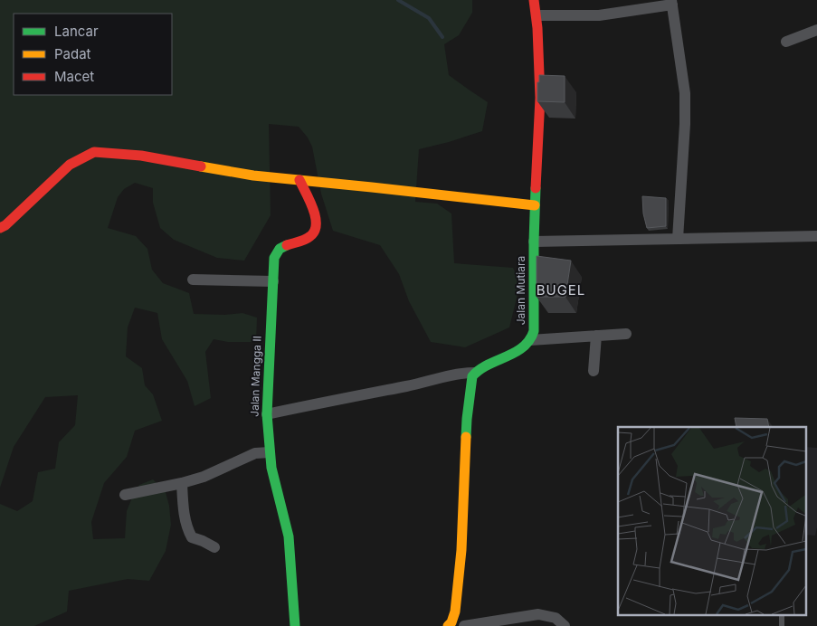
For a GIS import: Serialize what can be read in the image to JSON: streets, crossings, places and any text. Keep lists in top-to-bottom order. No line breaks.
{"streets":{"street":["Jalan Mutiara","Jalan Mangga II"]},"districts":["BUGEL"],"legend":["Lancar","Padat","Macet"]}
